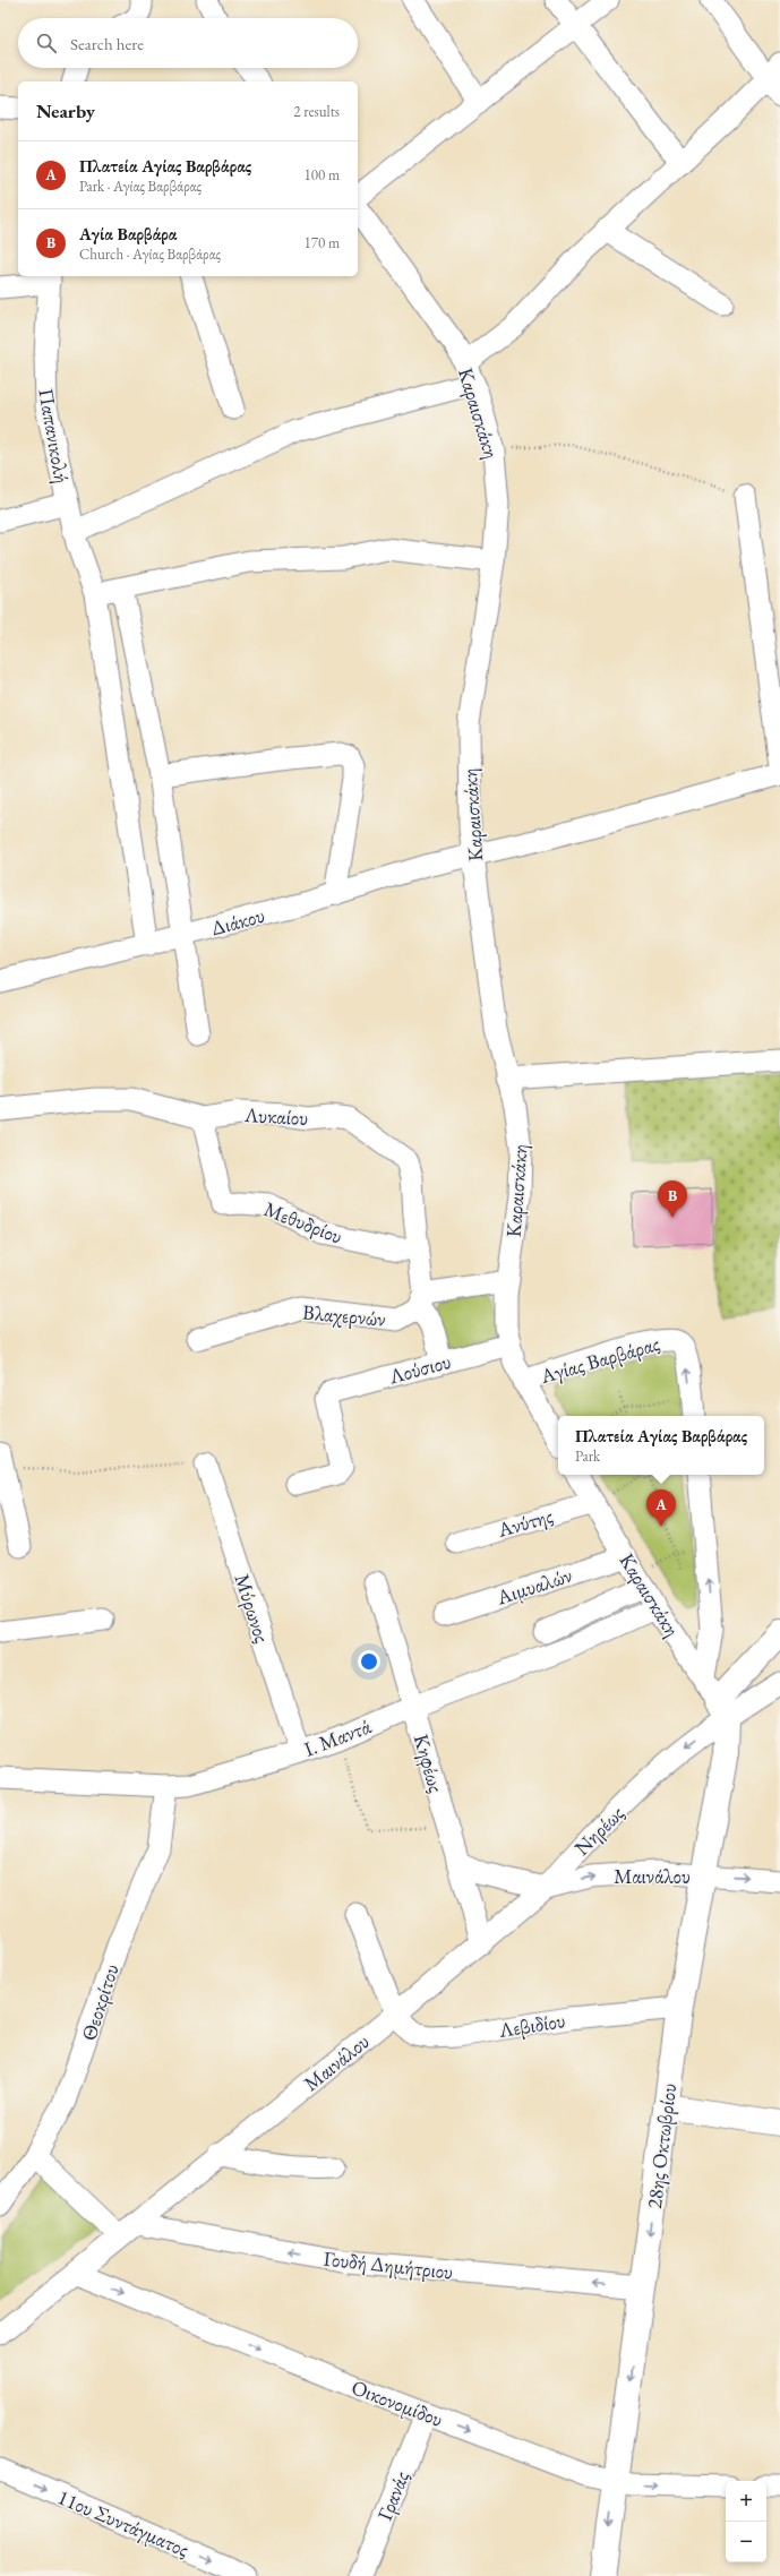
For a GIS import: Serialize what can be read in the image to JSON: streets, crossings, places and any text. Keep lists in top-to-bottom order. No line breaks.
{"streets":{"main road":["28ης Οκτωβρίου"],"street":["Καραισκάκη","Παπανικολή","Διάκου","Λυκαίου","Μεθυδρίου","Βλαχερνών","Αγίας Βαρβάρας","Λούσιου","Ανύτης","Αιμυαλών","Μύρωνος","Ι. Μαντά","Κηφέως","Νηρέως","Μαινάλου","Θεοκρίτου","Λεβιδίου","Γουδή Δημήτριου","Οικονομίδου","Γρανάς","11ου Συντάγματος"]},"crossings":[["Καραισκάκη","Διάκου"],["Καραισκάκη","Βλαχερνών"],["Καραισκάκη","Αγίας Βαρβάρας"],["Καραισκάκη","Λούσιου"],["Καραισκάκη","Ανύτης"],["Καραισκάκη","Αιμυαλών"],["Καραισκάκη","Ι. Μαντά"],["Καραισκάκη","Νηρέως"],["Καραισκάκη","28ης Οκτωβρίου"],["Παπανικολή","Διάκου"],["Λυκαίου","Μεθυδρίου"],["Λυκαίου","Βλαχερνών"],["Μύρωνος","Ι. Μαντά"],["Ι. Μαντά","Κηφέως"],["Ι. Μαντά","Θεοκρίτου"],["Κηφέως","Μαινάλου"],["Νηρέως","Μαινάλου"],["Νηρέως","28ης Οκτωβρίου"],["Μαινάλου","Λεβιδίου"],["Μαινάλου","28ης Οκτωβρίου"],["Μαινάλου","Γουδή Δημήτριου"],["Μαινάλου","Οικονομίδου"],["Λεβιδίου","28ης Οκτωβρίου"],["28ης Οκτωβρίου","Γουδή Δημήτριου"],["28ης Οκτωβρίου","Οικονομίδου"],["Οικονομίδου","Γρανάς"]],"one_way":["Νηρέως","28ης Οκτωβρίου","Γουδή Δημήτριου","Οικονομίδου","11ου Συντάγματος"],"page":{"search":"Search here","heading":["Nearby","2 results"],"list":[{"mark":"A","name":"Πλατεία Αγίας Βαρβάρας","note":"Park · Αγίας Βαρβάρας","value":"100 m"},{"mark":"B","name":"Αγία Βαρβάρα","note":"Church · Αγίας Βαρβάρας","value":"170 m"}],"pins":["B","A"],"popup":["Πλατεία Αγίας Βαρβάρας","Park"],"map_buttons":["+","−"]}}
